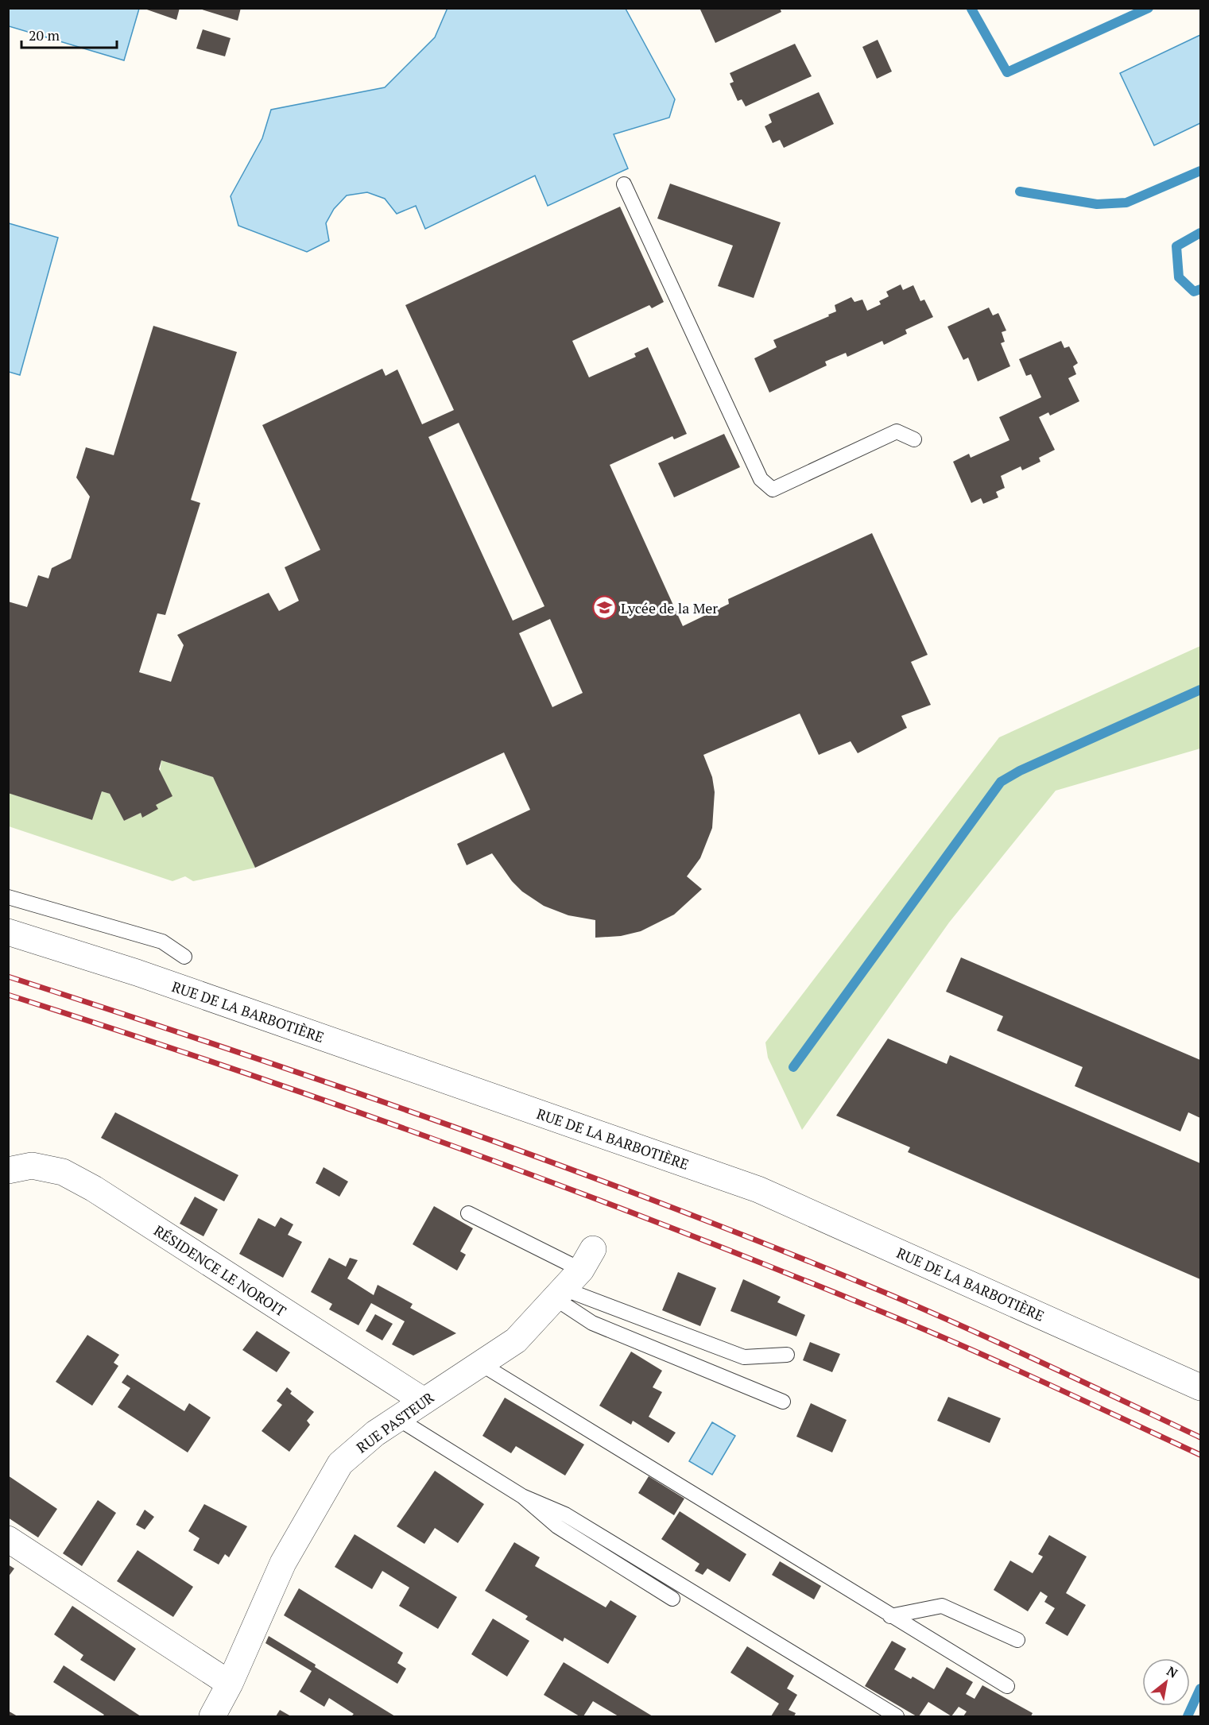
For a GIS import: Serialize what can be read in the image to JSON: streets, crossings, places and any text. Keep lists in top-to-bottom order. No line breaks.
{"streets":{"street":["RUE DE LA BARBOTIÈRE","RÉSIDENCE LE NOROIT","RUE PASTEUR"]},"crossings":[["RÉSIDENCE LE NOROIT","RUE PASTEUR"]],"places":{"school or university":["Lycée de la Mer"]},"scale_bar":"20 m","north":"top right"}
